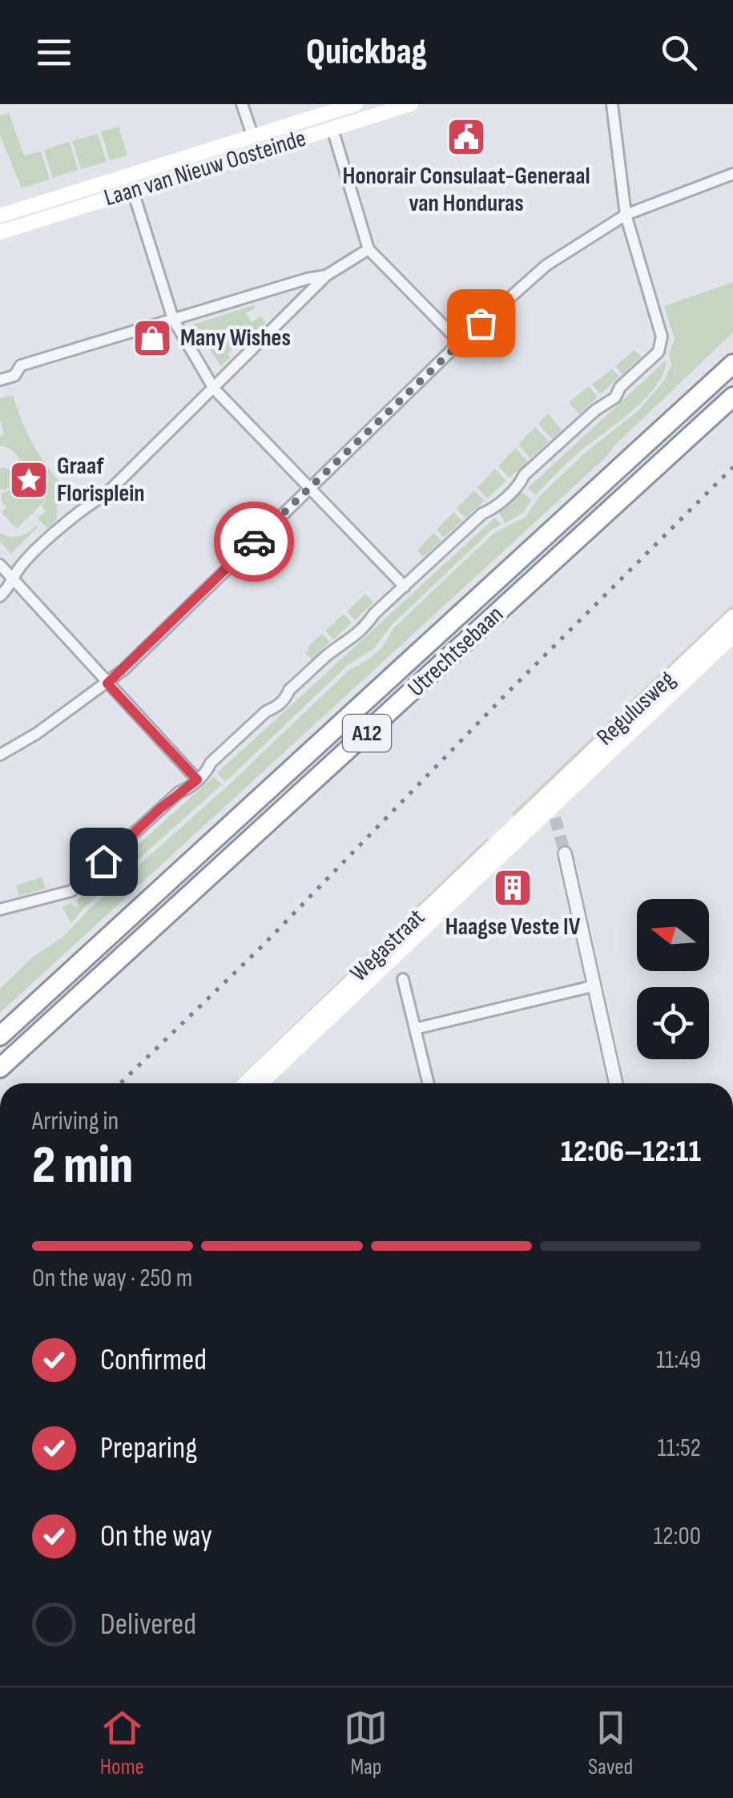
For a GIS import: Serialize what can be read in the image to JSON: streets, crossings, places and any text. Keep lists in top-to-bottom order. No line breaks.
{"streets":{"highway":["Utrechtsebaan","A12"],"main road":["Laan van Nieuw Oosteinde","Regulusweg","Wegastraat"]},"crossings":[["Regulusweg","Wegastraat"]],"places":{"public building":["Honorair Consulaat-Generaal van Honduras"],"shop":["Many Wishes"],"place":["Graaf Florisplein"],"building":["Haagse Veste IV"]},"north":"left","page":{"header":"Quickbag","heading":["2 min","Arriving in","12:06–12:11"],"bar":"On the way · 250 m","list":[["Confirmed","11:49"],["Preparing","11:52"],["On the way","12:00"],"Delivered"],"tabs":["Home","Map","Saved"]}}
